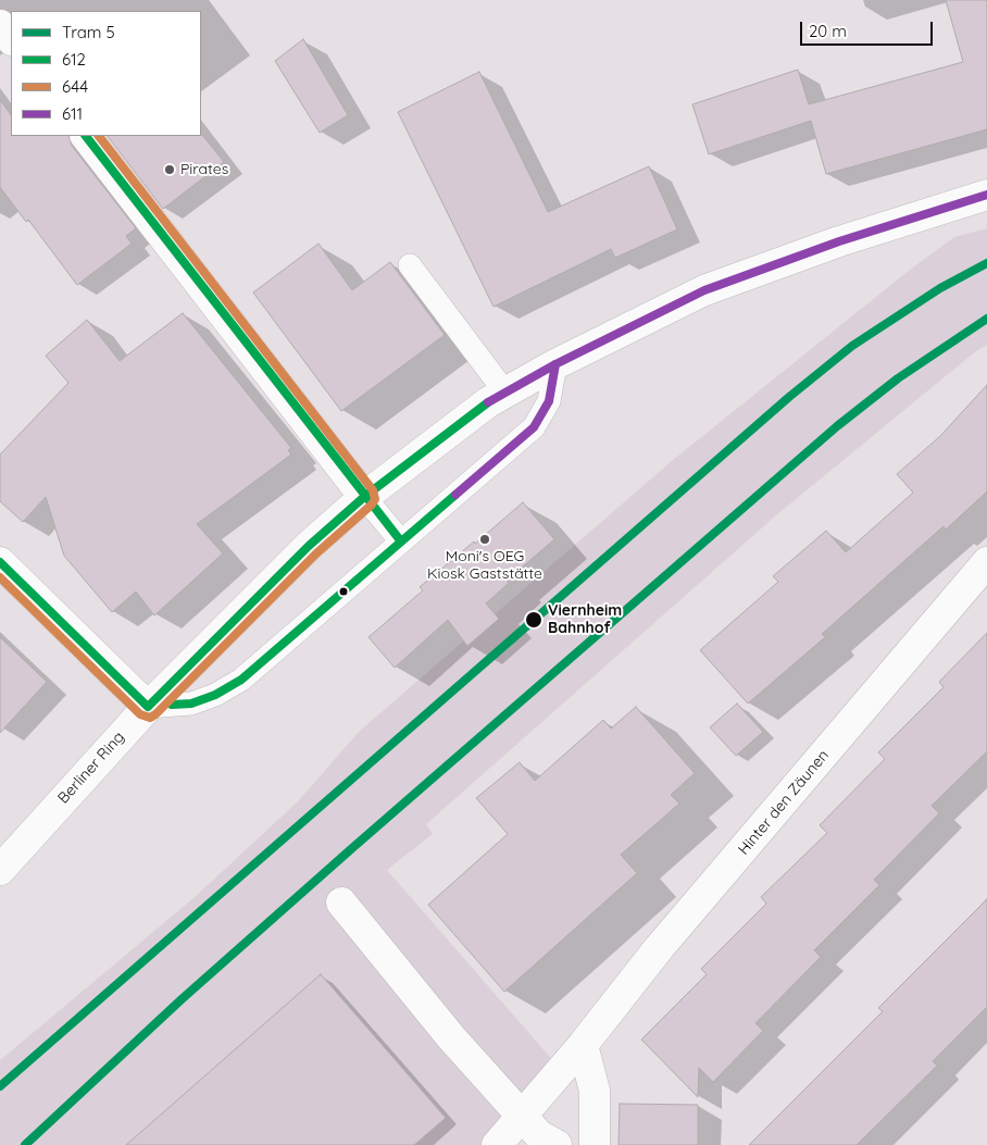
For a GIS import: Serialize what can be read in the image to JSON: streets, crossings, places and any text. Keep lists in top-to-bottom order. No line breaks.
{"streets":{"street":["Berliner Ring","Hinter den Zäunen"]},"places":["Pirates","Moni's OEG Kiosk Gaststätte","Viernheim Bahnhof"],"lines":["transit line 612","transit line 644","transit line 611","tram line 5"],"legend":["Tram 5","612","644","611"],"scale_bar":"20 m"}
